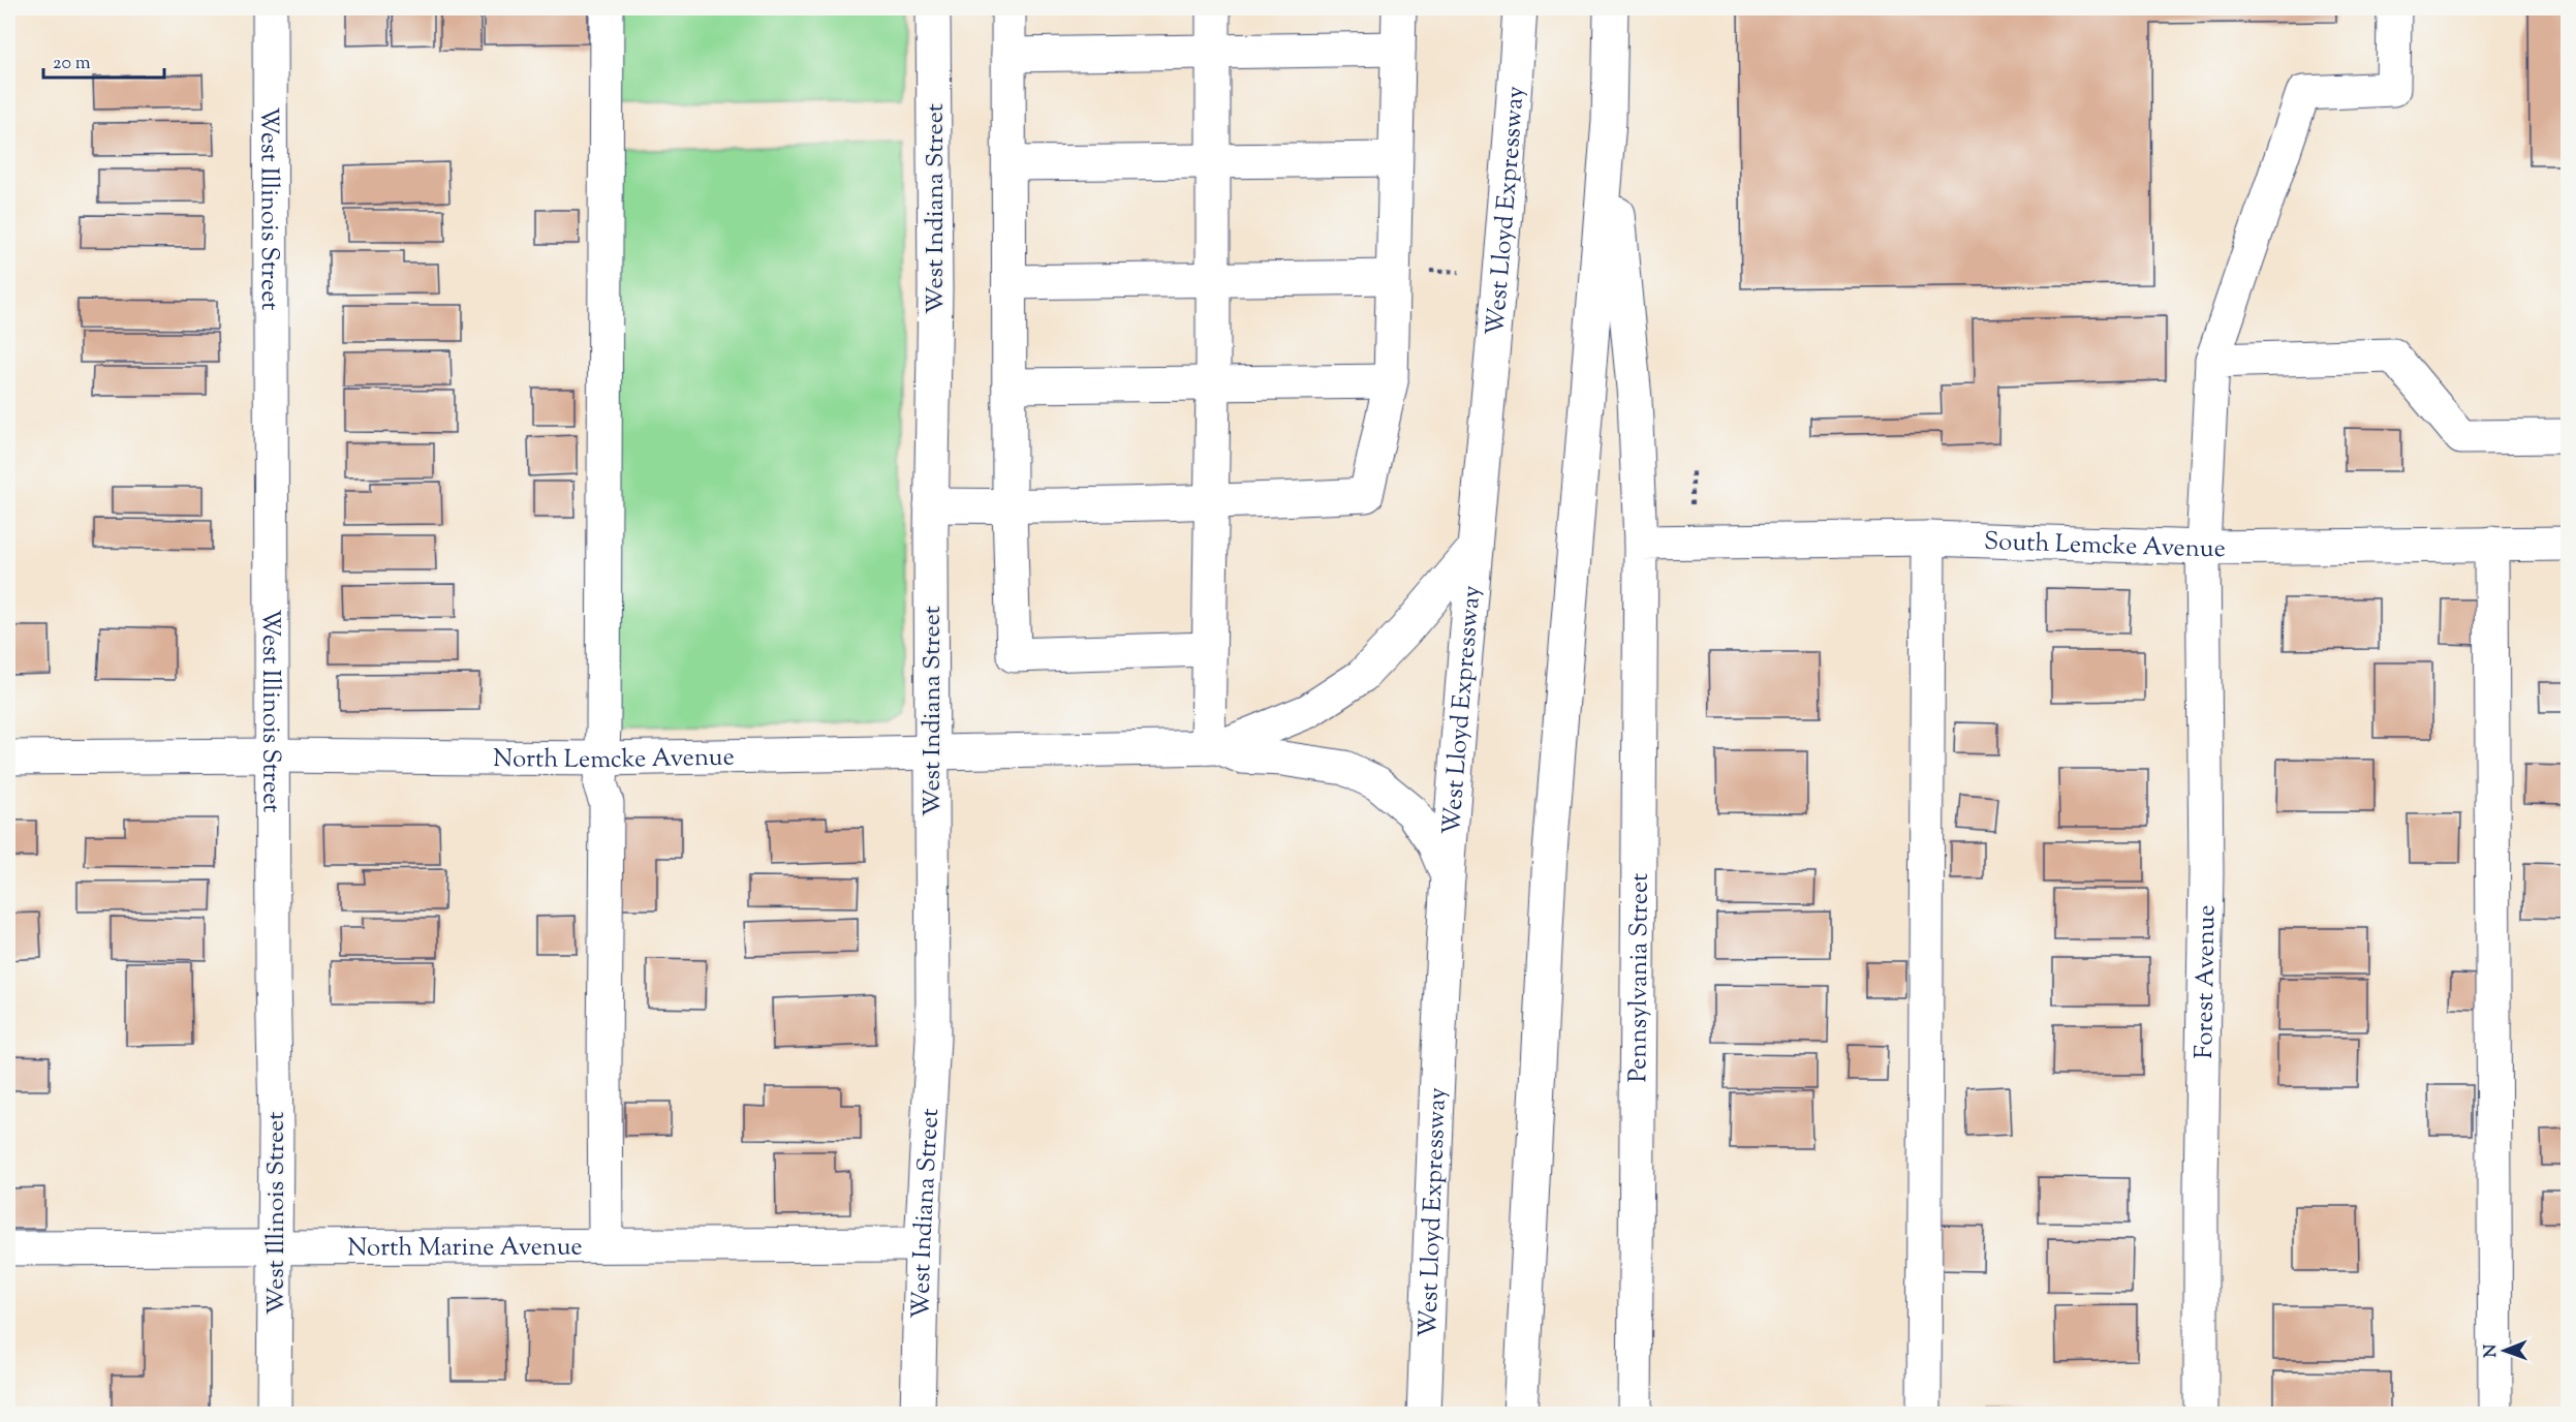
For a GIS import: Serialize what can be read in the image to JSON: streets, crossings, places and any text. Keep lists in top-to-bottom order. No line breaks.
{"streets":{"main road":["West Illinois Street","West Indiana Street","West Lloyd Expressway","South Lemcke Avenue","North Lemcke Avenue","Pennsylvania Street","Forest Avenue","North Marine Avenue"]},"crossings":[["West Illinois Street","North Lemcke Avenue"],["West Illinois Street","North Marine Avenue"],["West Indiana Street","North Lemcke Avenue"],["West Indiana Street","North Marine Avenue"],["South Lemcke Avenue","Pennsylvania Street"],["South Lemcke Avenue","Forest Avenue"]],"scale_bar":"20 m","north":"left"}
